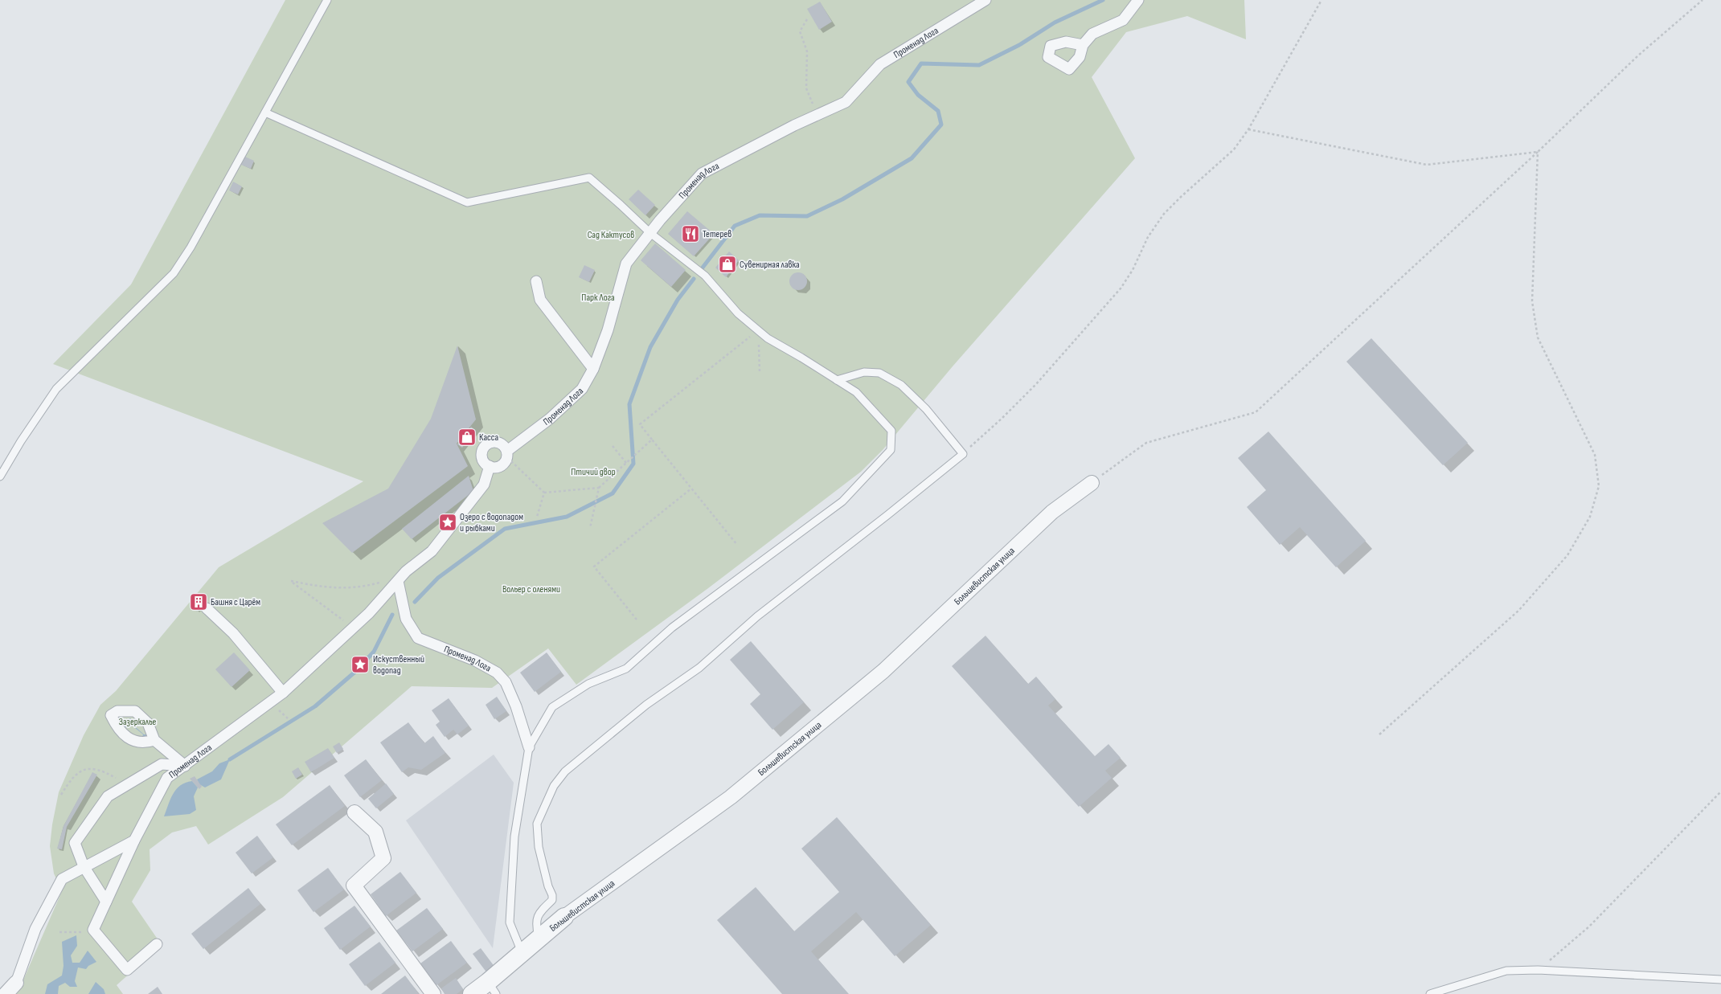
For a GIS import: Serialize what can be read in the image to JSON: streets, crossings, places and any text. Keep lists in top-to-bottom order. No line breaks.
{"streets":{"street":["Променад Лога","Большевистская улица"]},"parks":["Сад Кактусов","Парк Лога","Птичий двор","Вольер с оленями","Зазеркалье"],"places":{"restaurant":["Тетерев"],"shop":["Сувенирная лавка","Касса"],"place":["Озеро с водопадом и рыбками","Искуственный водопад"],"building":["Башня с Царём"]}}
